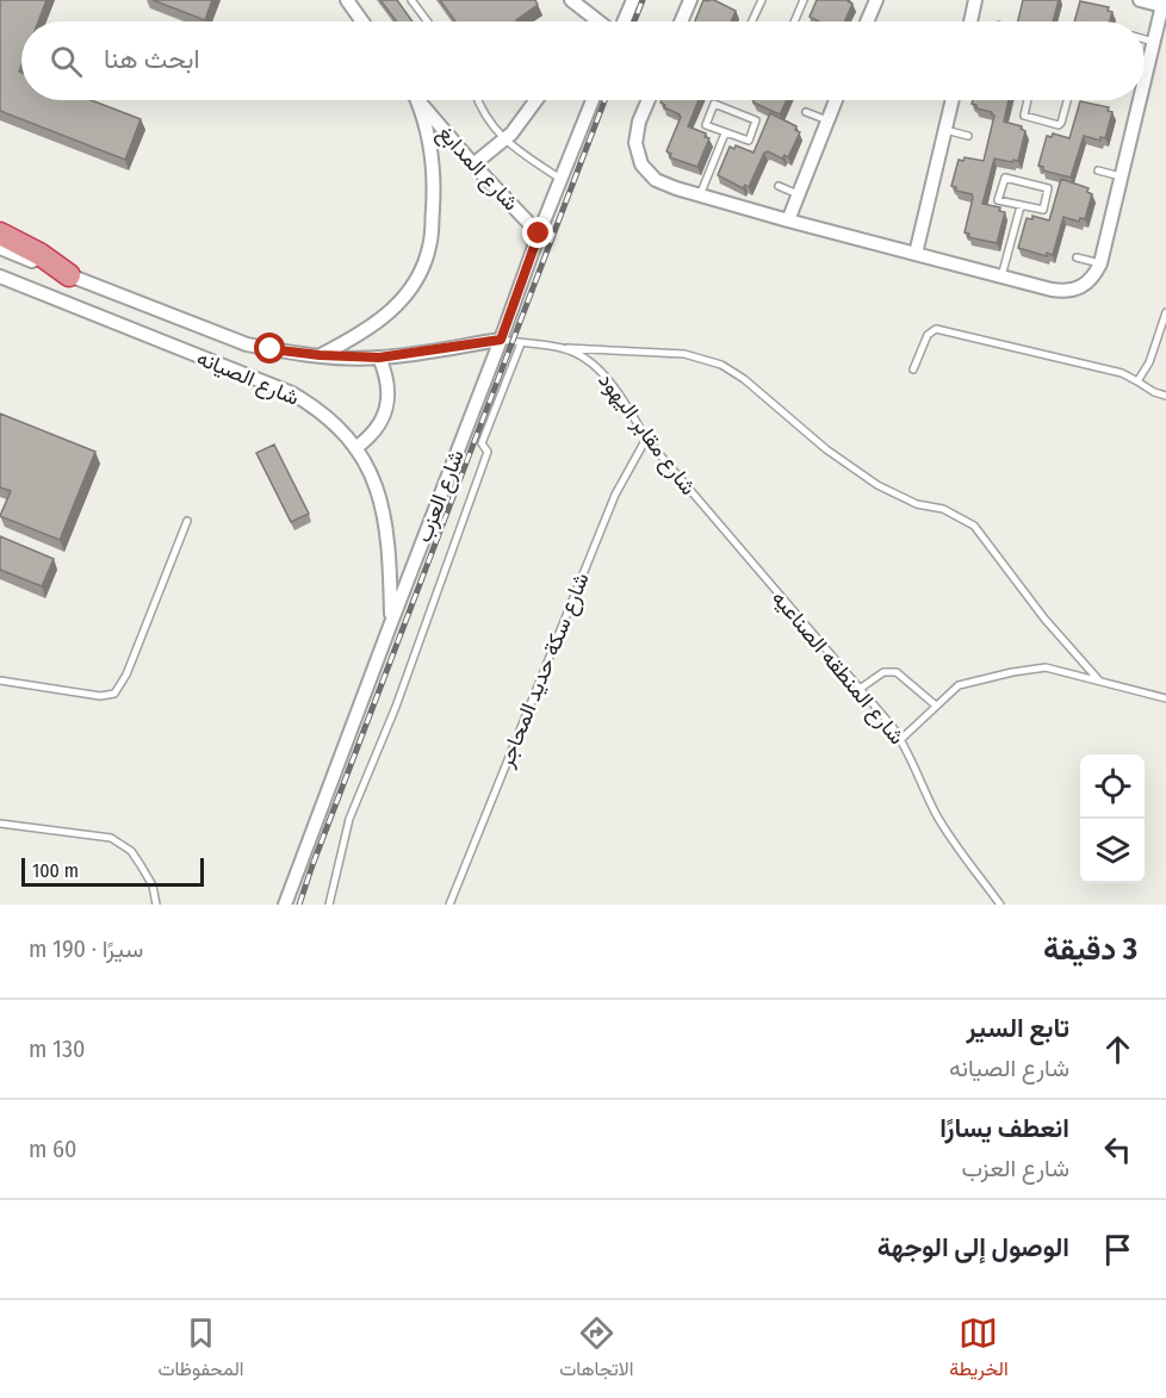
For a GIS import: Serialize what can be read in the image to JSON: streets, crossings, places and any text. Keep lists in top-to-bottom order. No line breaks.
{"streets":{"street":["شارع المدابغ","شارع الصيانه","شارع العزب"],"lane":["شارع مقابر اليهود","شارع المنطقه الصناعيه","شارع سكة حديد المحاجر"]},"crossings":[["شارع المدابغ","شارع الصيانه"],["شارع المدابغ","شارع العزب"],["شارع الصيانه","شارع مقابر اليهود"],["شارع الصيانه","شارع العزب"],["شارع مقابر اليهود","شارع العزب"],["شارع مقابر اليهود","شارع المنطقه الصناعيه"],["شارع مقابر اليهود","شارع سكة حديد المحاجر"]],"scale_bar":"100 m","page":{"search":"ابحث هنا","scale":"100 m","heading":["3 دقيقة","سيرًا · 190 m"],"list":[["تابع السير","شارع الصيانه","130 m"],["انعطف يسارًا","شارع العزب","60 m"],"الوصول إلى الوجهة"],"nav":["الخريطة","الاتجاهات","المحفوظات"]}}
